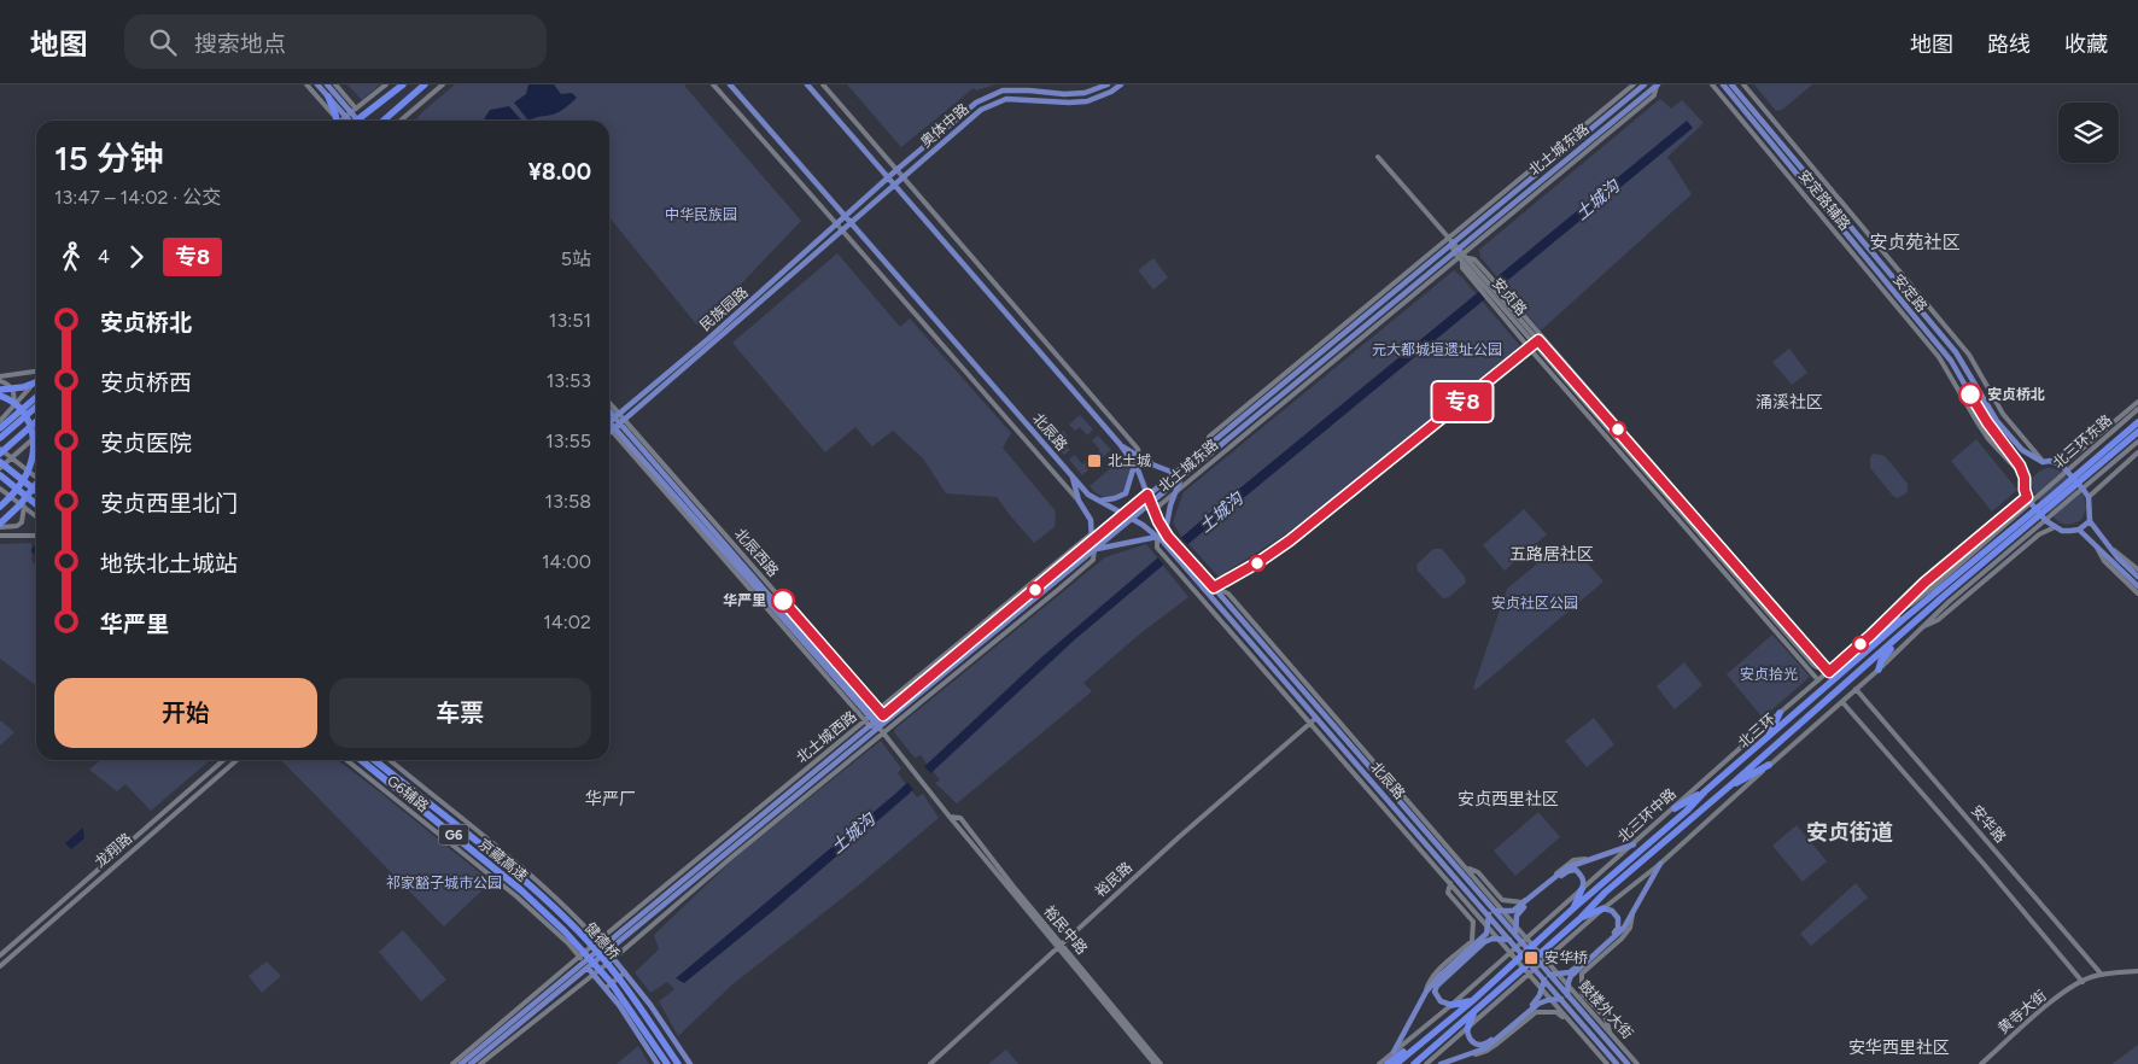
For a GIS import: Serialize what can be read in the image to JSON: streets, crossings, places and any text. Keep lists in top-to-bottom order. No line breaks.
{"streets":{"highway":["北三环","G6","京藏高速","健德桥"],"main road":["奥体中路","北土城东路","安定路","民族园路","北辰路","北辰西路","北土城西路","G6辅路","鼓楼外大街"],"street":["安定路辅路","安贞路","北三环东路","北三环中路","安华路","龙翔路","裕民路","裕民中路","黄寺大街"]},"crossings":[["奥体中路","民族园路"],["奥体中路","北辰路"],["北土城东路","安贞路"],["北土城东路","北辰路"],["北土城东路","北土城西路"],["安定路辅路","安定路"],["安贞路","北三环中路"],["民族园路","北辰路"],["民族园路","北辰西路"],["北辰路","北土城西路"],["北辰路","裕民路"],["北三环东路","北三环"],["北三环东路","北三环中路"],["北辰西路","北土城西路"],["北三环","北三环中路"],["北土城西路","G6辅路"],["北土城西路","裕民中路"],["安华路","黄寺大街"],["京藏高速","健德桥"],["裕民路","裕民中路"]],"districts":["安贞苑社区","涌溪社区","五路居社区","华严厂","安贞西里社区","安贞街道","安华西里社区"],"water":["土城沟"],"parks":["中华民族园","元大都城垣遗址公园","安贞社区公园","安贞拾光","祁家豁子城市公园"],"places":{"other":["安贞桥北","华严里"],"transit":["北土城","安华桥"]},"lines":["bus line 专8"],"page":{"header":"地图","search":"搜索地点","nav":["地图","路线","收藏"],"on_map":"专8","heading":["15 分钟","13:47 – 14:02 · 公交","¥8.00"],"legs":["4","专8","5站"],"list":[{"name":"安贞桥北","value":"13:51"},{"name":"安贞桥西","value":"13:53"},{"name":"安贞医院","value":"13:55"},{"name":"安贞西里北门","value":"13:58"},{"name":"地铁北土城站","value":"14:00"},{"name":"华严里","value":"14:02"}],"buttons":["开始","车票"]}}
